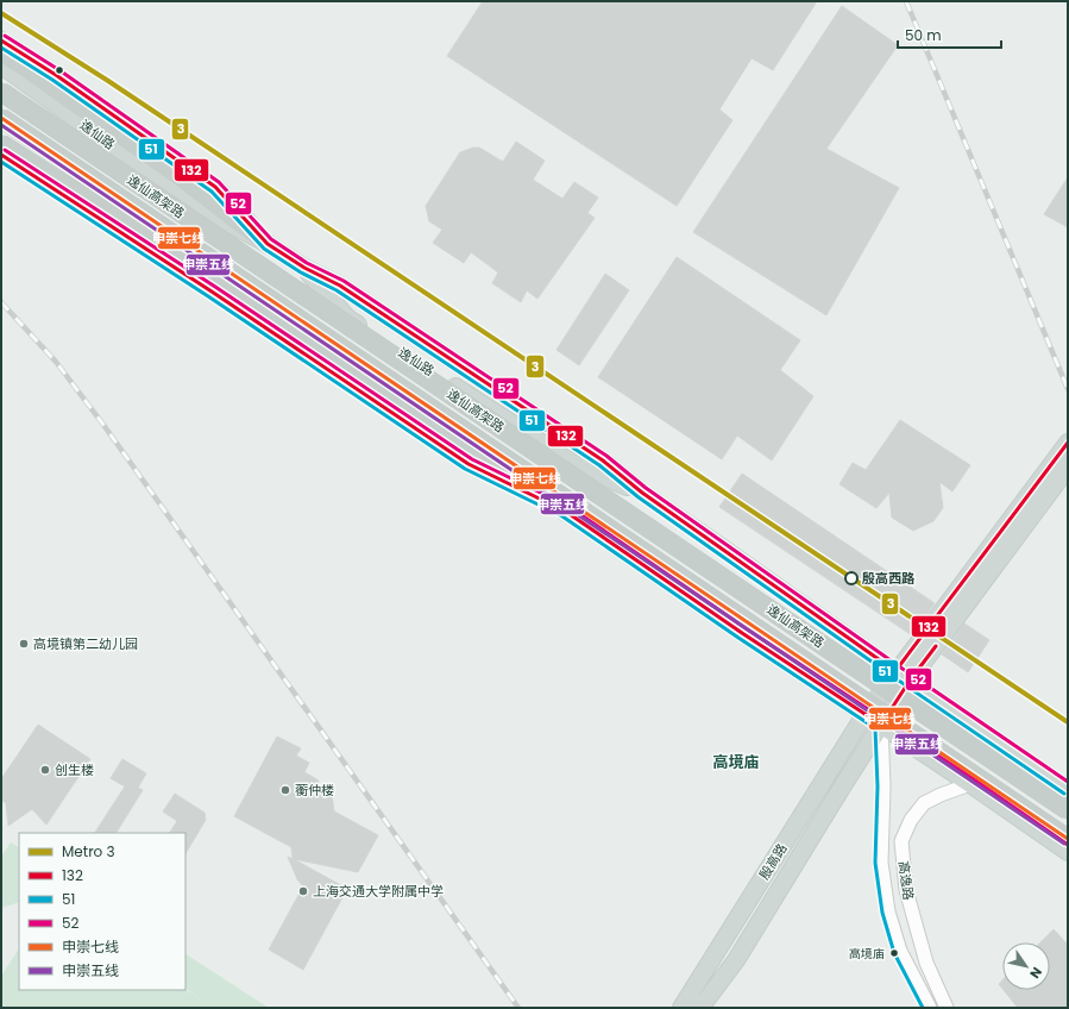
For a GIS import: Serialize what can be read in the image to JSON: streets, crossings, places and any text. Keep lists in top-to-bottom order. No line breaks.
{"streets":{"highway":["逸仙高架路"],"main road":["逸仙路","殷高路"],"street":["高逸路"]},"crossings":[["逸仙路","高逸路"],["殷高路","高逸路"]],"districts":["高境庙"],"places":["殷高西路","高境镇第二幼儿园","创生楼","蘅仲楼","上海交通大学附属中学","高境庙"],"lines":["metro line 3","transit line 52","transit line 132","transit line 51","transit line 申崇七线","transit line 申崇五线"],"legend":["Metro 3","132","51","52","申崇七线","申崇五线"],"scale_bar":"50 m","north":"bottom right"}
